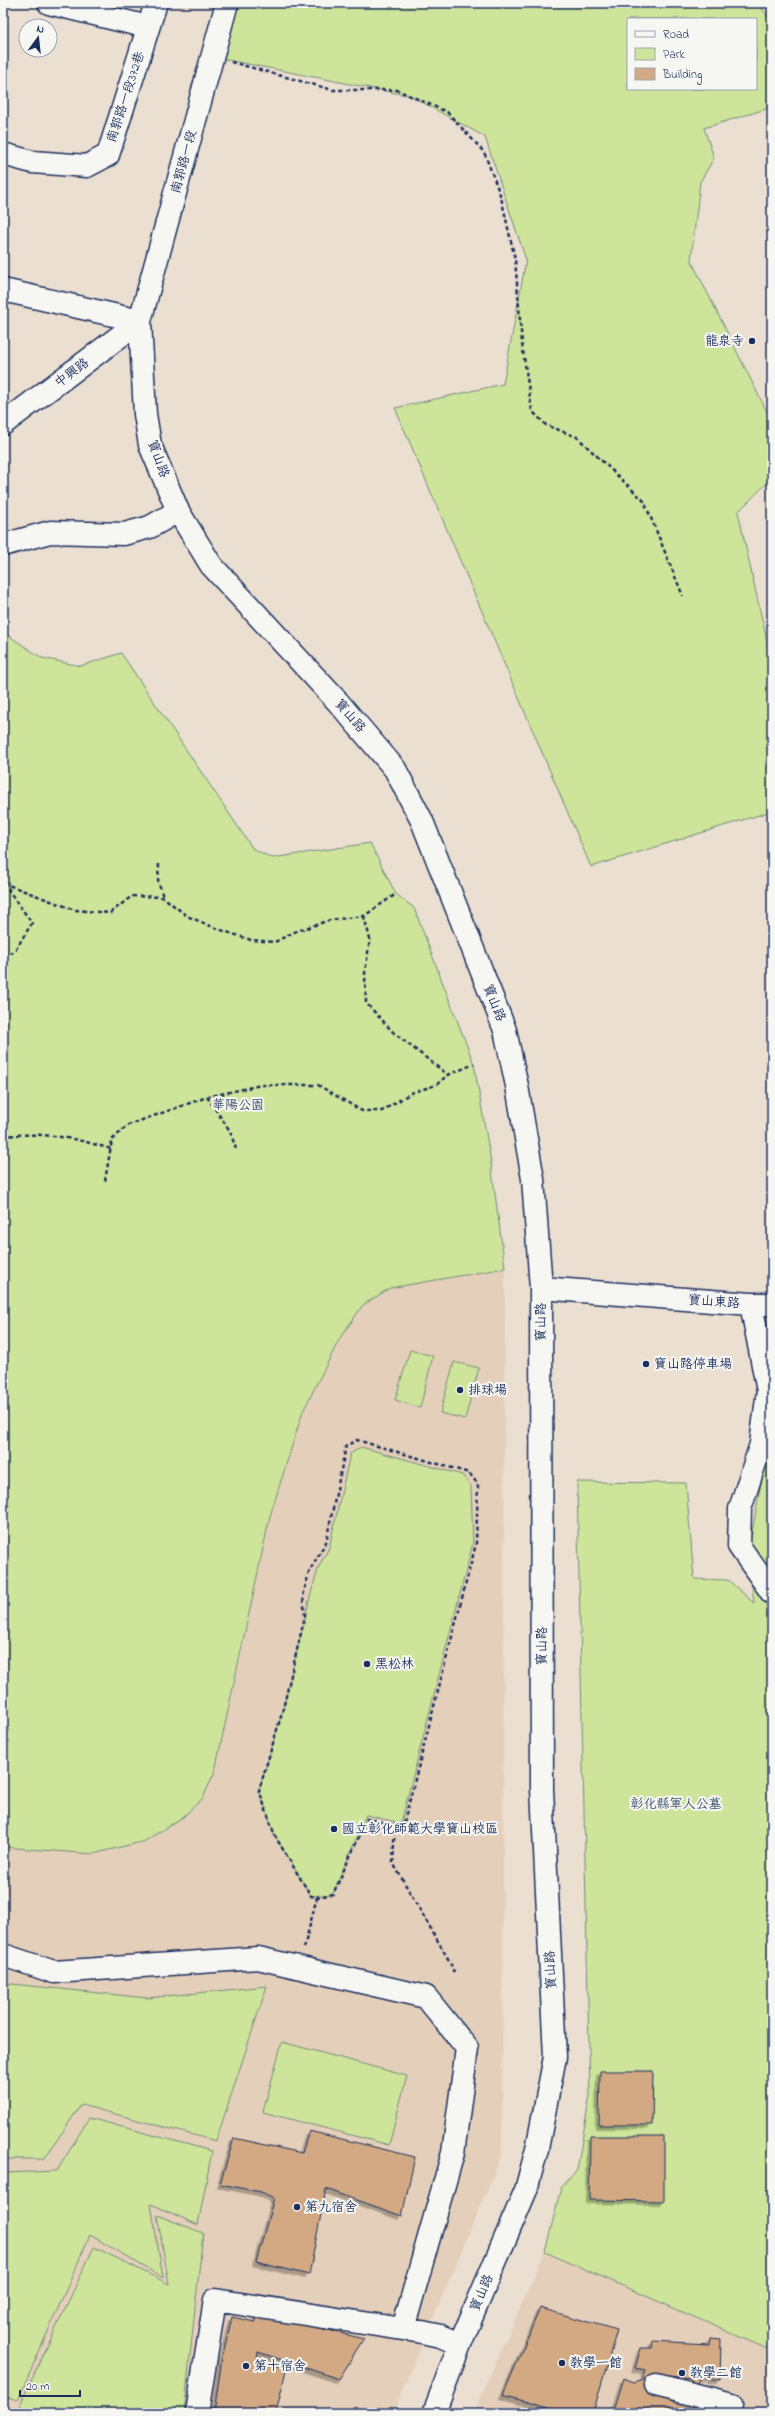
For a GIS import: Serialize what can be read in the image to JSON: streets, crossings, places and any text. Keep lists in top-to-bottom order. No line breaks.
{"streets":{"street":["南郭路一段372巷","南郭路一段","中興路","寶山路","寶山東路"]},"crossings":[["南郭路一段","中興路"],["南郭路一段","寶山路"],["中興路","寶山路"],["寶山路","寶山東路"]],"parks":["華陽公園","彰化縣軍人公墓"],"places":["龍泉寺","寶山路停車場","排球場","黑松林","國立彰化師範大學寶山校區","第九宿舍","教學一館","第十宿舍","教學二館"],"legend":["Road","Park","Building"],"scale_bar":"20 m","north":"top"}
